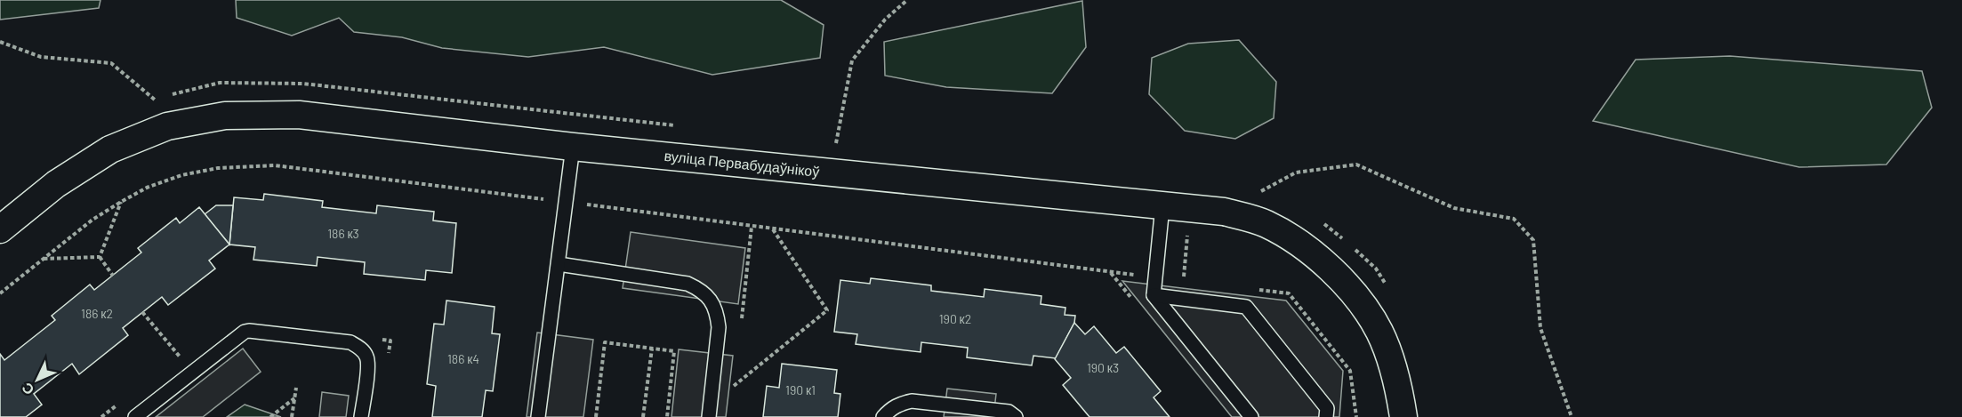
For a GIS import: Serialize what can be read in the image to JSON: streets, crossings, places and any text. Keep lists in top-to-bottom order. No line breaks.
{"streets":{"street":["вуліца Первабудаўнікоў"]},"house_numbers":["186 к3","186 к2","190 к2","186 к4","190 к3","190 к1"],"north":"bottom left"}
